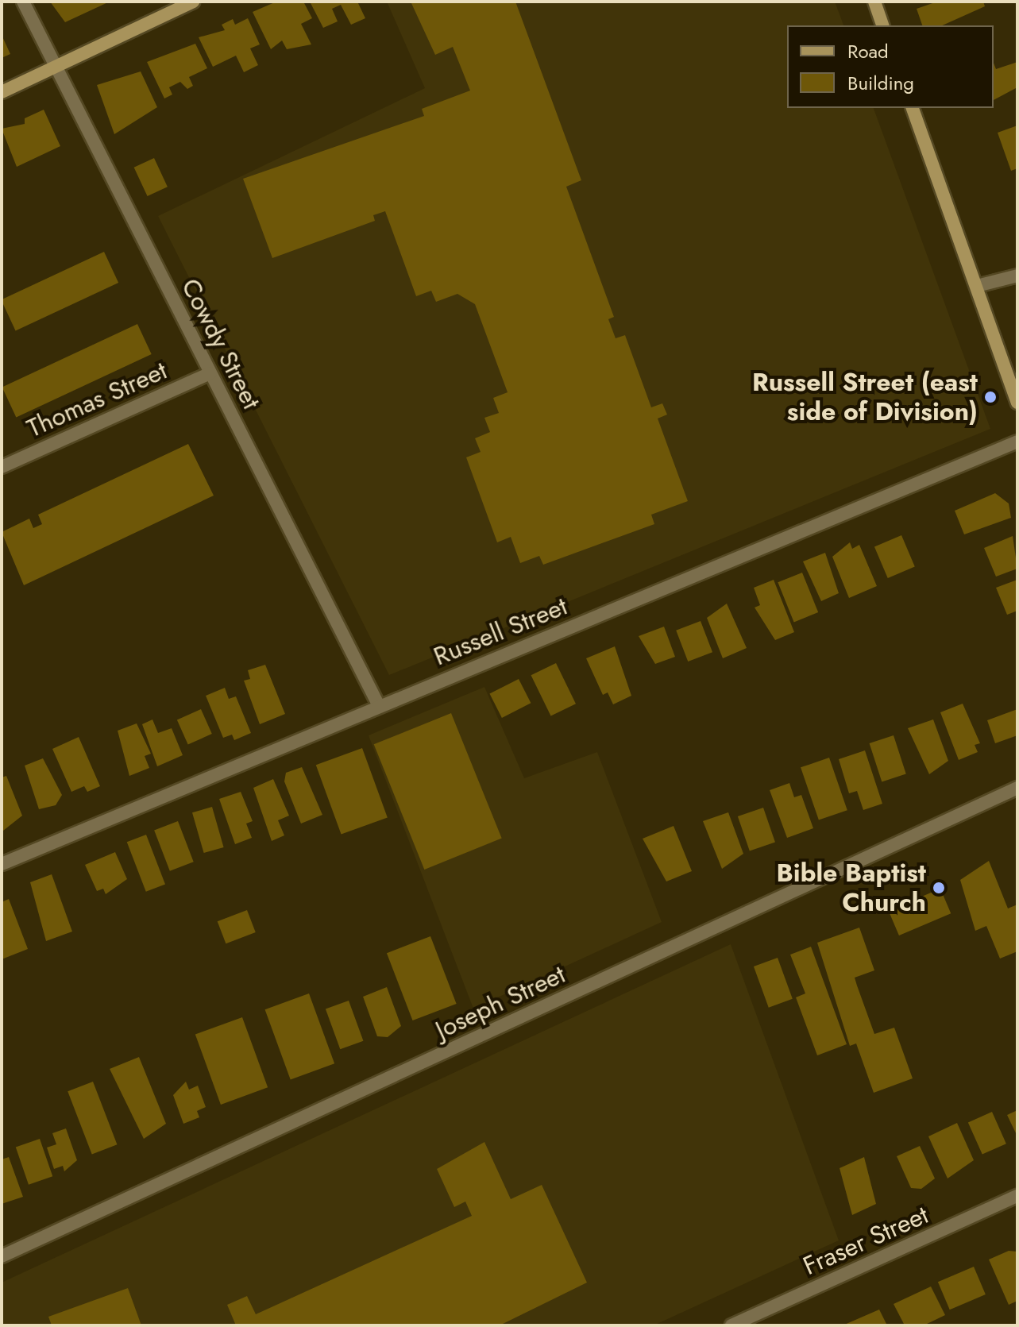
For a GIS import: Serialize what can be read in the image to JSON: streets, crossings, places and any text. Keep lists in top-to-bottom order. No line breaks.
{"streets":{"street":["Cowdy Street","Thomas Street","Russell Street","Joseph Street","Fraser Street"]},"crossings":[["Cowdy Street","Thomas Street"],["Cowdy Street","Russell Street"]],"places":["Russell Street (east side of Division)","Bible Baptist Church"],"legend":["Road","Building"]}
